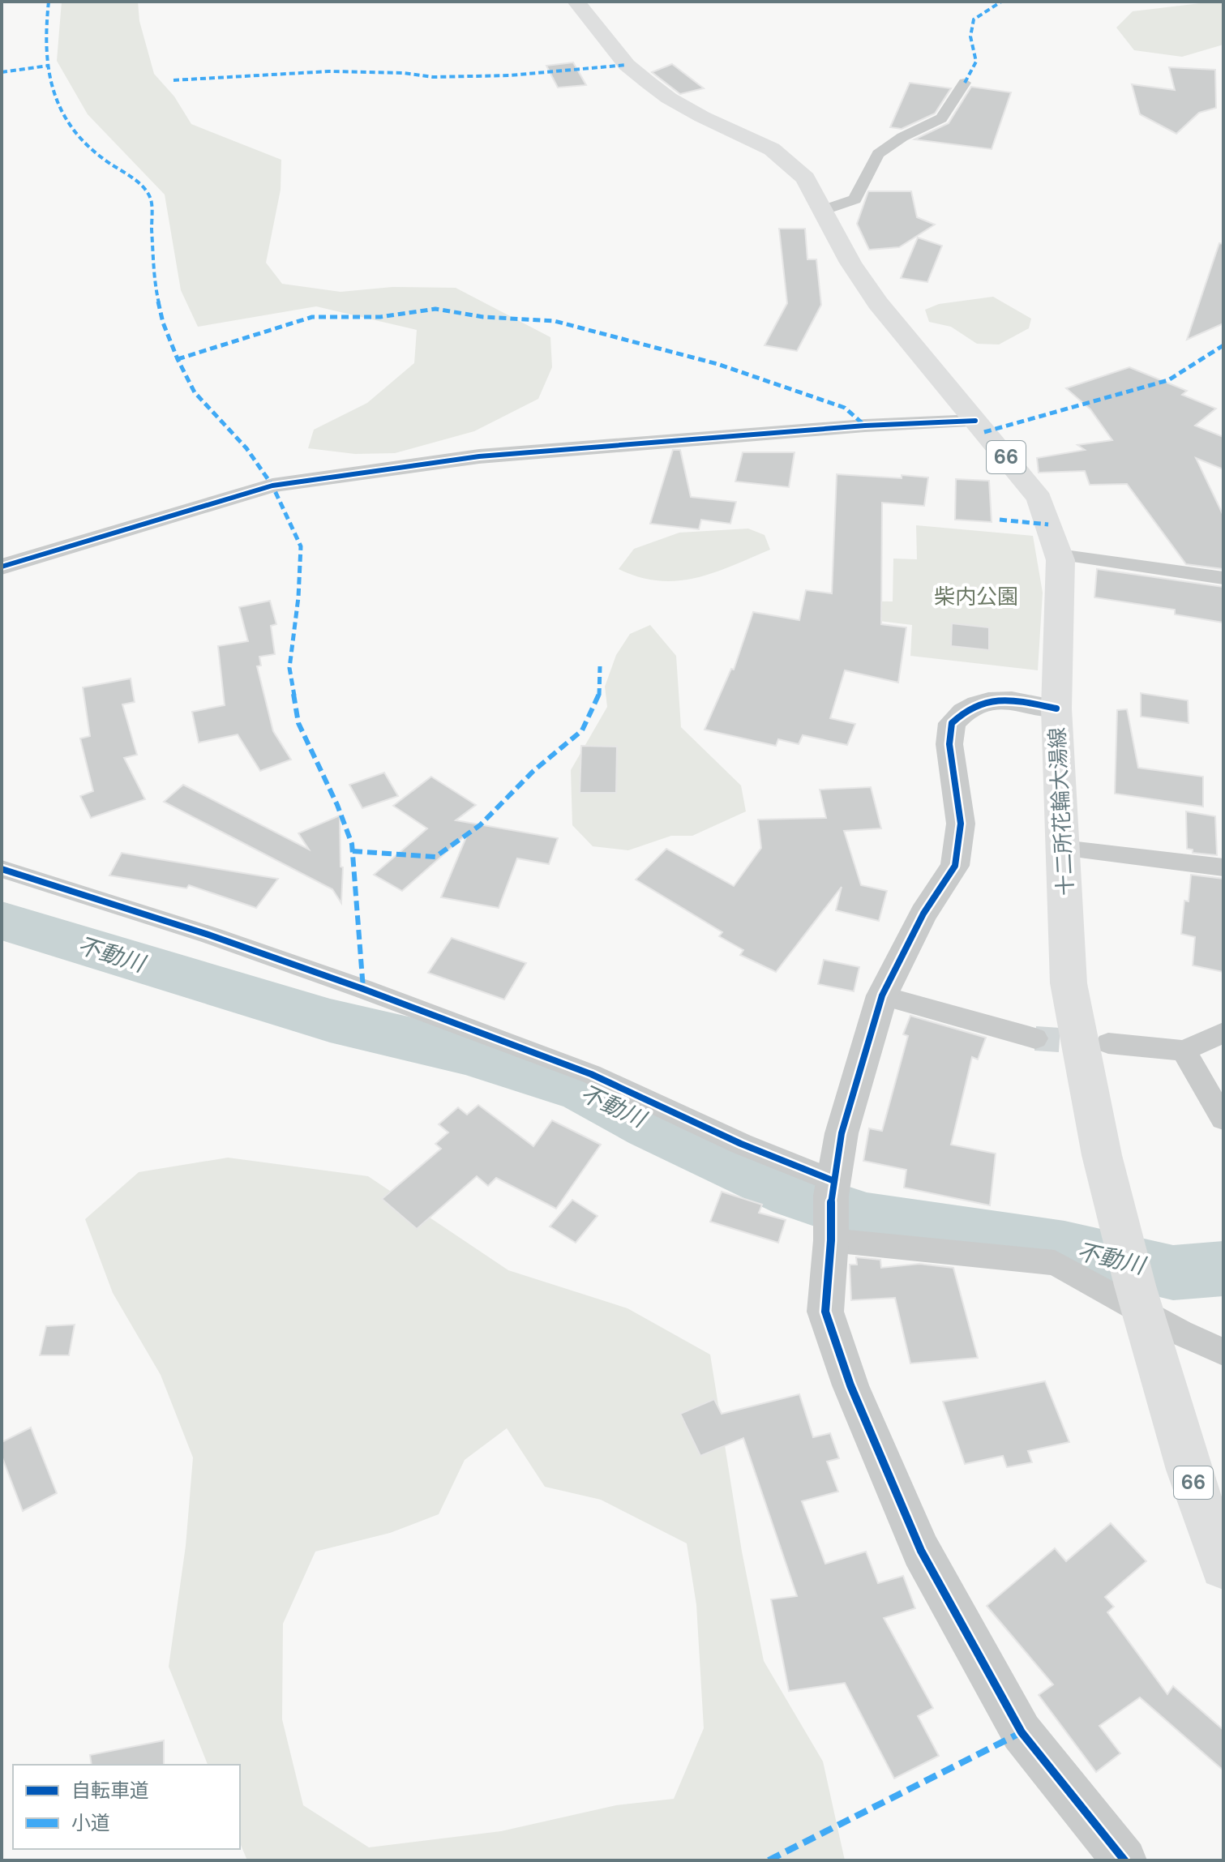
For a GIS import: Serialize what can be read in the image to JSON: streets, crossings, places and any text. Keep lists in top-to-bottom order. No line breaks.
{"streets":{"main road":["66","十二所花輪大湯線"]},"water":["不動川"],"parks":["柴内公園"],"legend":["自転車道","小道"]}
